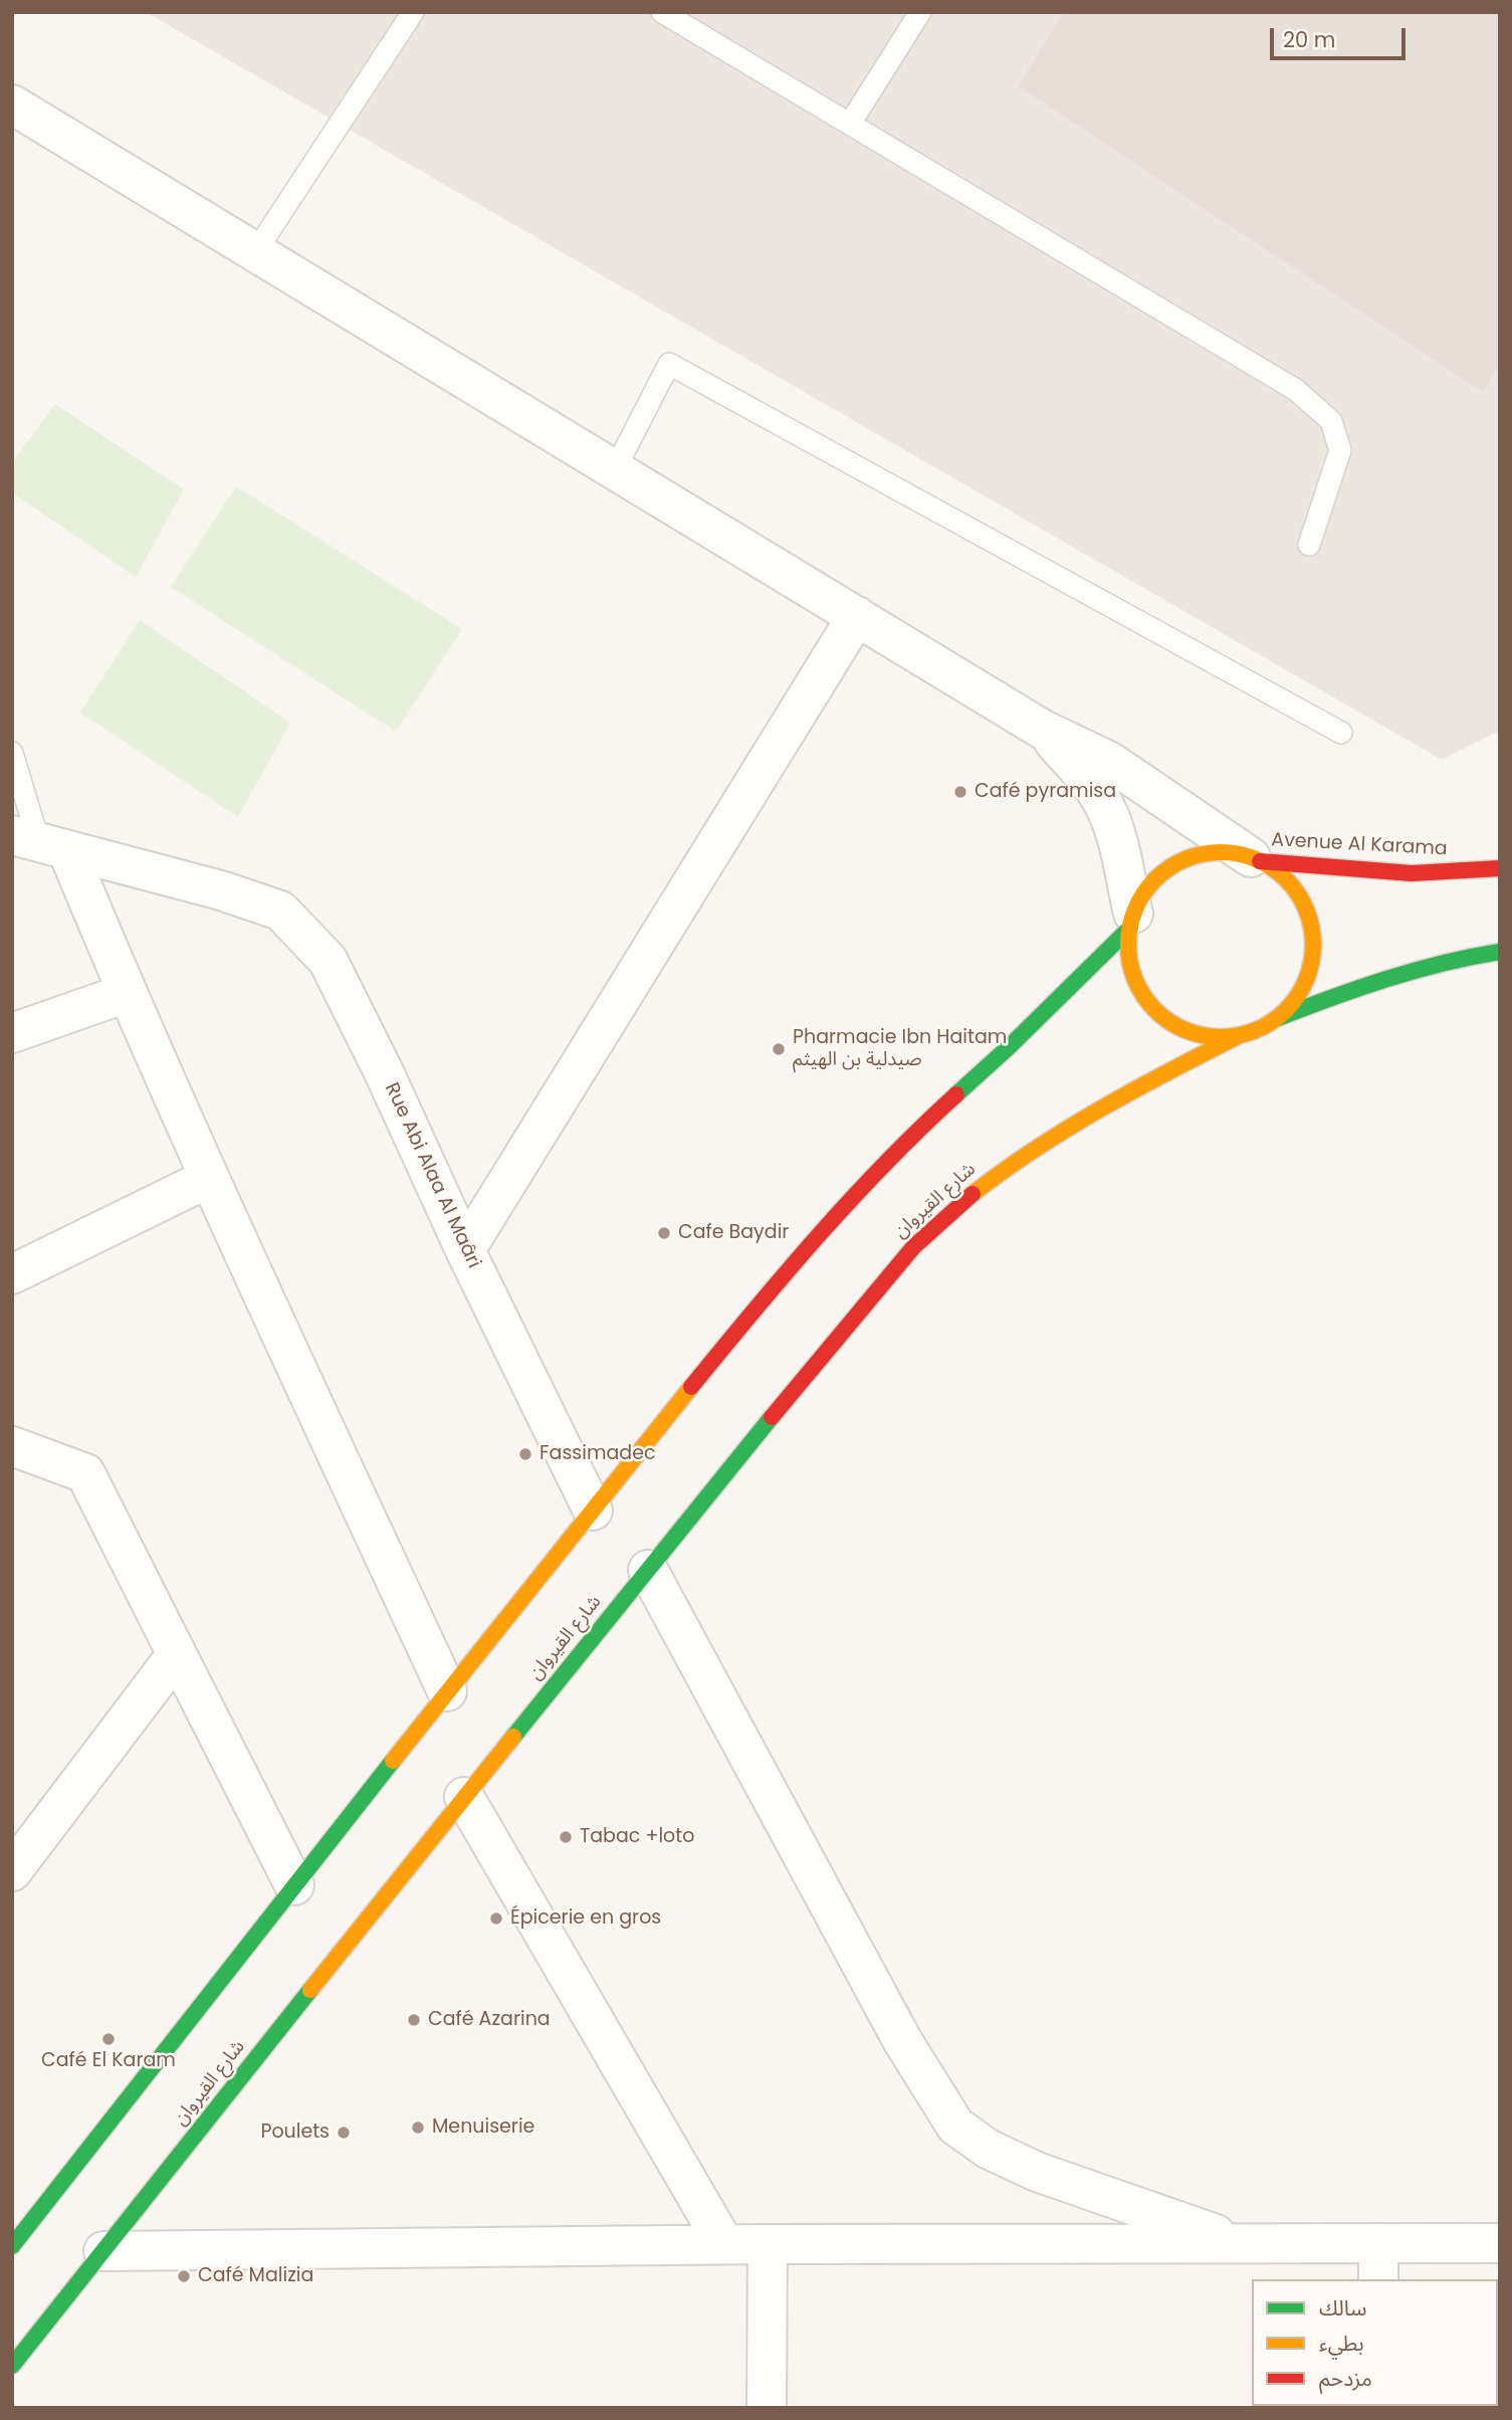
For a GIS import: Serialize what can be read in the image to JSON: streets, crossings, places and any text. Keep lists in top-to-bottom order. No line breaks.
{"streets":{"main road":["Avenue Al Karama","شارع القيروان"],"street":["Rue Abi Alaa Al Maâri"]},"crossings":[["Avenue Al Karama","شارع القيروان"]],"places":["Café pyramisa","Pharmacie Ibn Haitam صيدلية بن الهيثم","Cafe Baydir","Fassimadec","Tabac +loto","Épicerie en gros","Café Azarina","Café El Karam","Menuiserie","Poulets","Café Malizia"],"legend":["سالك","بطيء","مزدحم"],"scale_bar":"20 m"}
